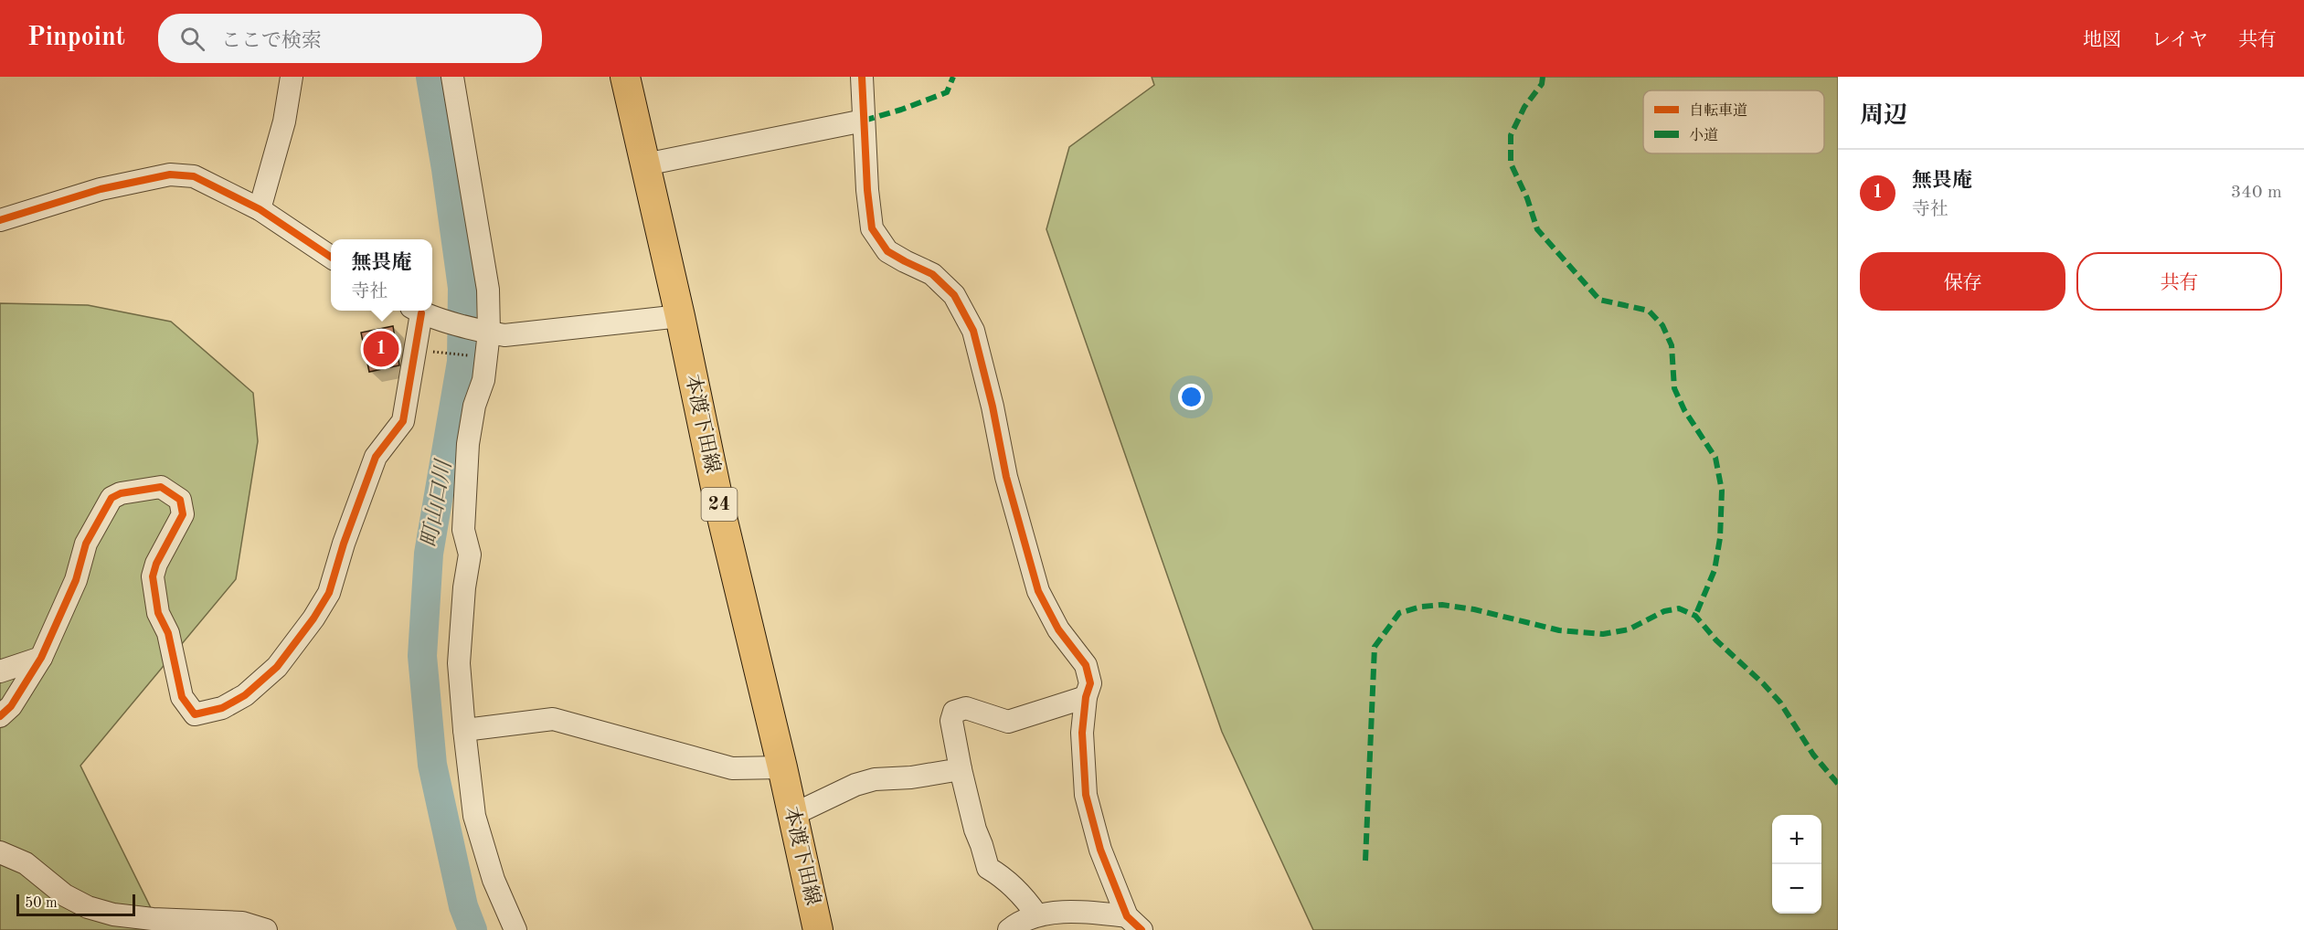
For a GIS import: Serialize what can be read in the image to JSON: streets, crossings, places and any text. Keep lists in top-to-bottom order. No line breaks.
{"streets":{"main road":["本渡下田線","24"]},"water":["町山口川"],"legend":["自転車道","小道"],"scale_bar":"50 m","page":{"header":"Pinpoint","search":"ここで検索","nav":["地図","レイヤ","共有"],"heading":"周辺","list":[{"mark":"1","name":"無畏庵","note":"寺社","value":"340 m"}],"buttons":["保存","共有"],"popup":["無畏庵","寺社"],"pins":"1","map_buttons":["+","−"],"scale":"50 m"}}
